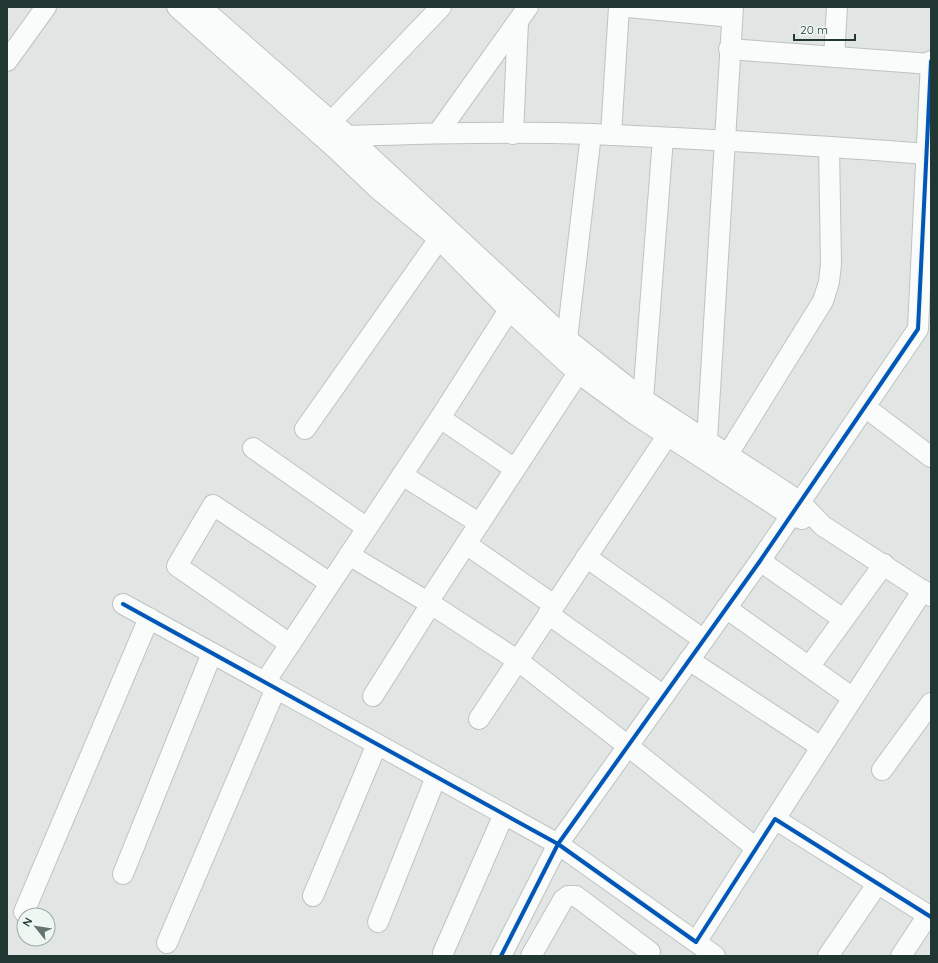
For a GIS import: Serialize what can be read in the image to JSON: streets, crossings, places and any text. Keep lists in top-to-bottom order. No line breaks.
{"scale_bar":"20 m","north":"top left"}
